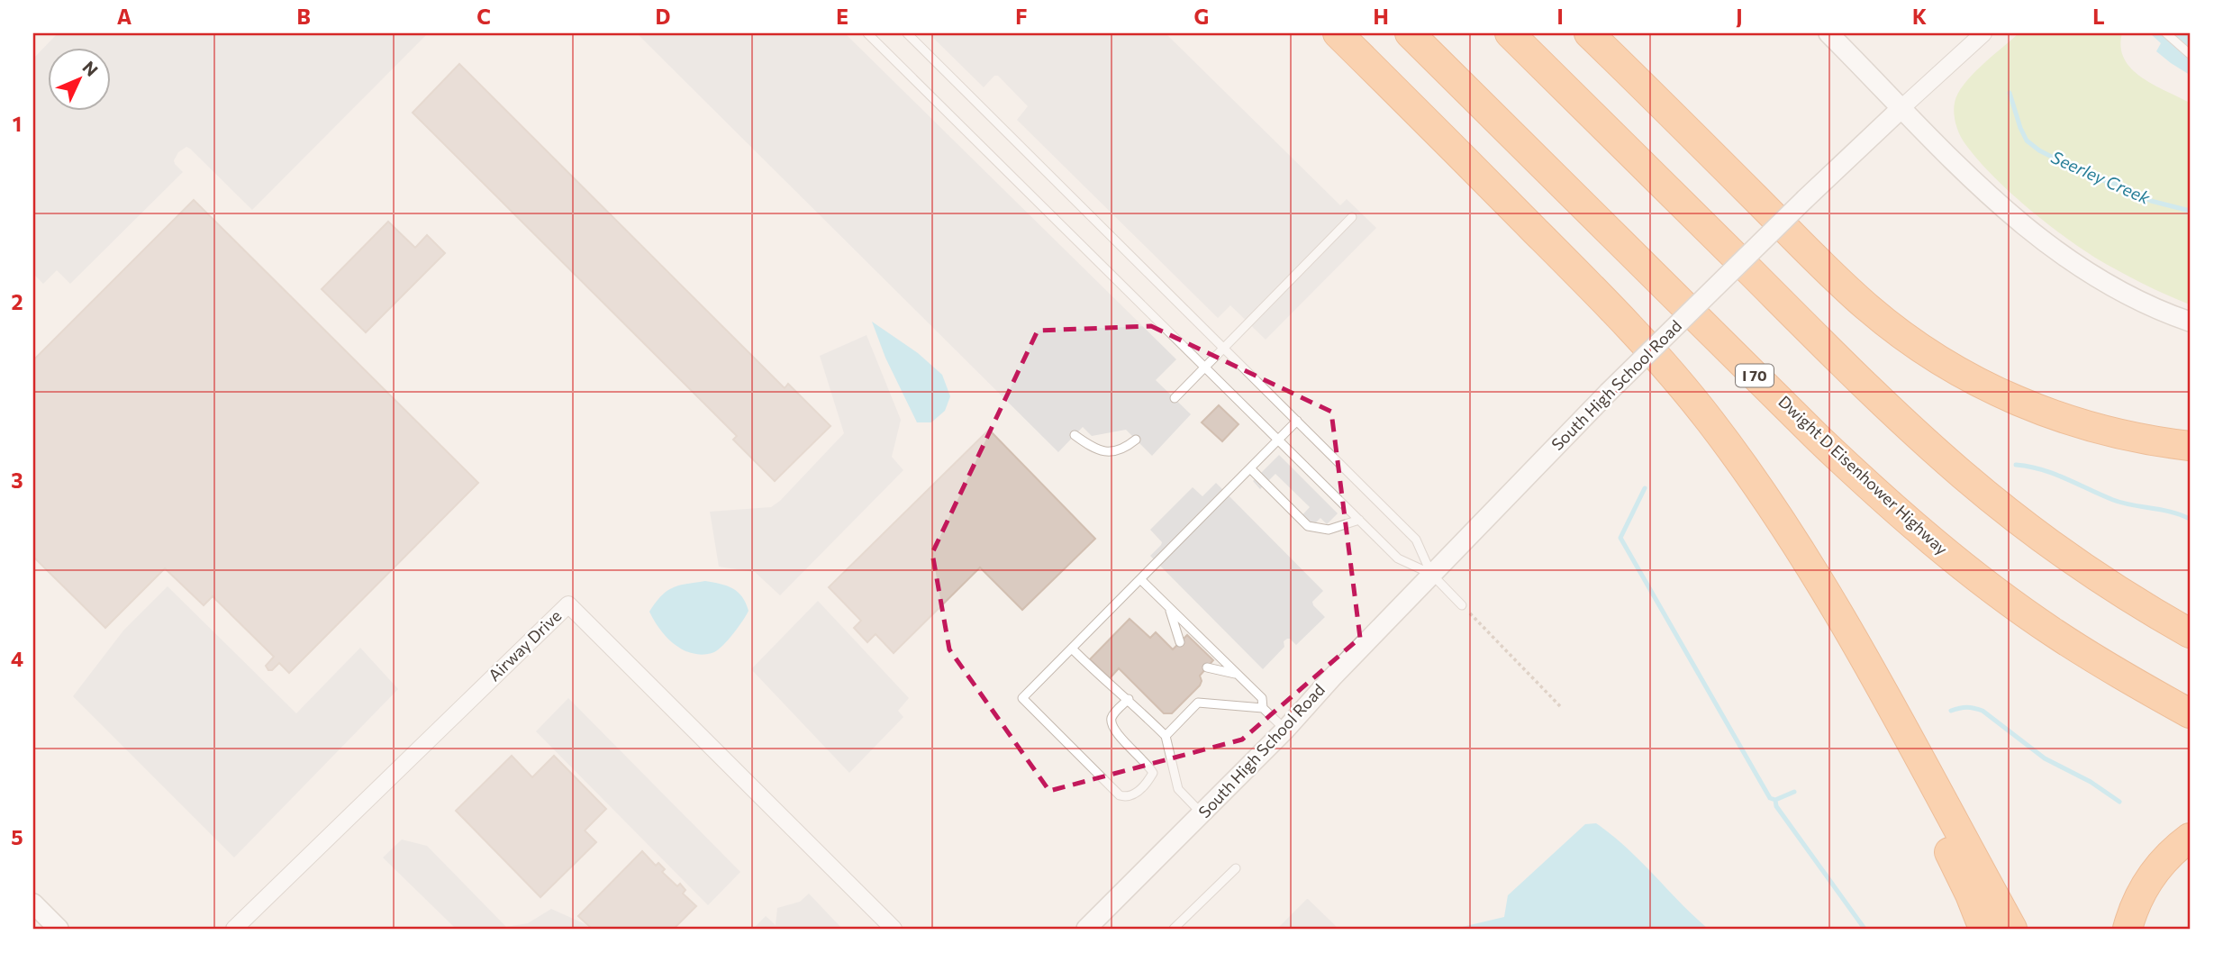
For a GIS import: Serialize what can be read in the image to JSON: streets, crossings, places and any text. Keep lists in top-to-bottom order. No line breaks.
{"streets":{"highway":["I 70","Dwight D Eisenhower Highway"],"street":["South High School Road","Airway Drive"]},"water":["Seerley Creek"],"north":"top right","grid":{"columns":["A","B","C","D","E","F","G","H","I","J","K","L"],"rows":["1","2","3","4","5"]}}
